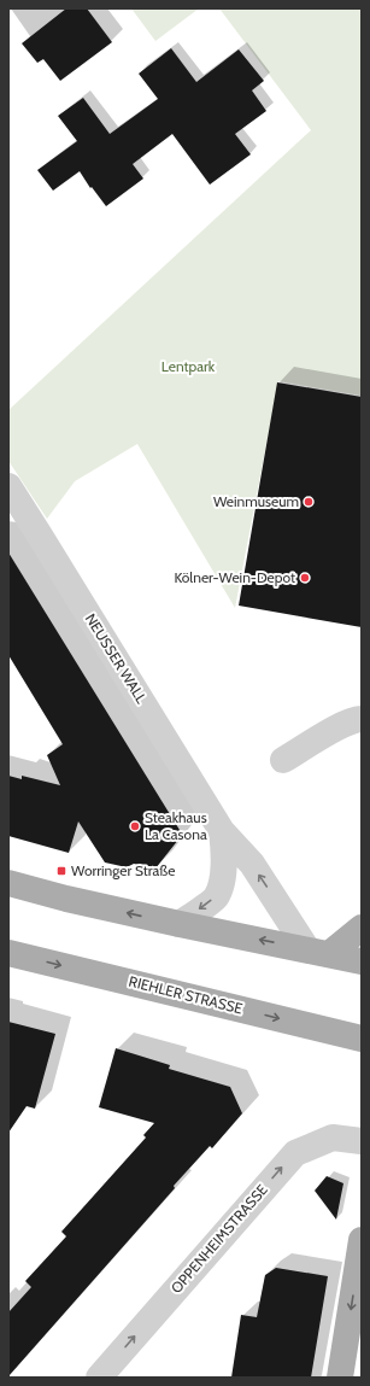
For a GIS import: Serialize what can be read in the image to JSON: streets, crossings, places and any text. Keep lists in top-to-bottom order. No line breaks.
{"streets":{"main road":["RIEHLER STRASSE"],"street":["NEUSSER WALL","OPPENHEIMSTRASSE"]},"one_way":["OPPENHEIMSTRASSE"],"parks":["Lentpark"],"places":{"other":["Weinmuseum","Kölner-Wein-Depot","Steakhaus La Casona"],"transit":["Worringer Straße"]}}
